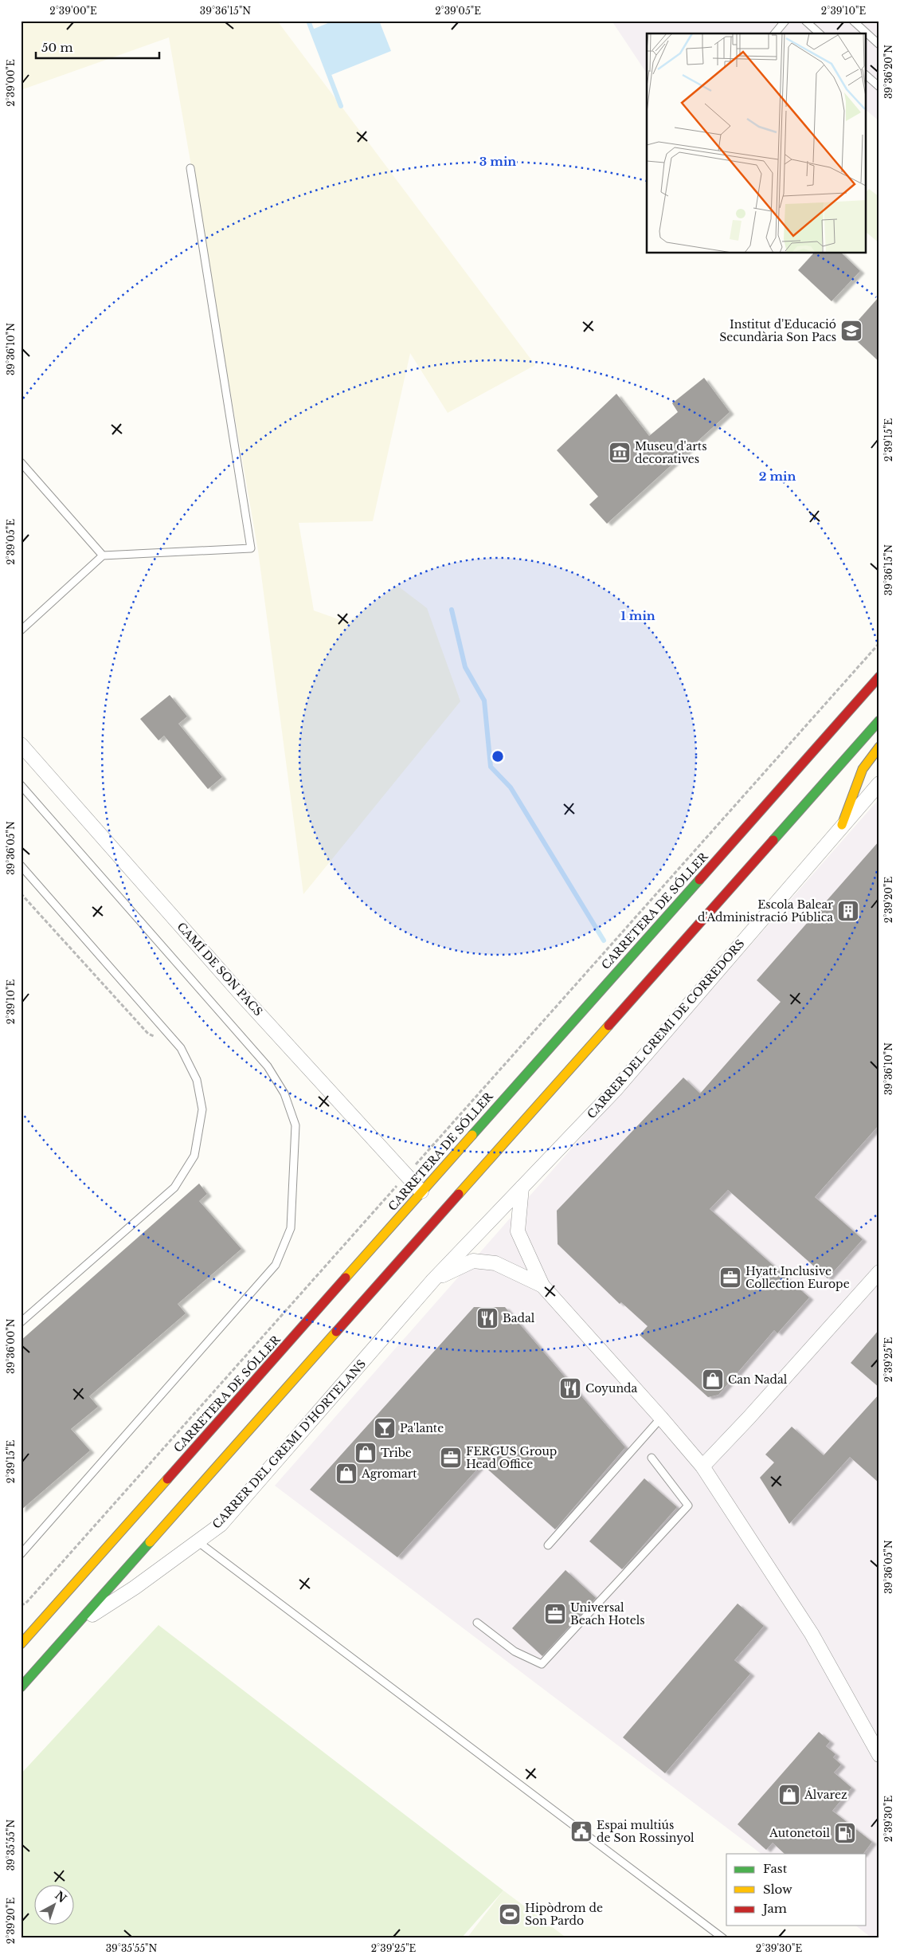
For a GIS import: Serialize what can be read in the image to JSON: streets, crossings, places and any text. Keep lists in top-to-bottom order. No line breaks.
{"streets":{"main road":["CARRETERA DE SÓLLER"],"street":["CAMÍ DE SON PACS","CARRER DEL GREMI DE CORREDORS","CARRER DEL GREMI D'HORTELANS"]},"crossings":[["CARRETERA DE SÓLLER","CAMÍ DE SON PACS"],["CARRER DEL GREMI DE CORREDORS","CARRER DEL GREMI D'HORTELANS"]],"places":{"school or university":["Institut d'Educació Secundària Son Pacs"],"museum":["Museu d'arts decoratives"],"building":["Escola Balear d'Administració Pública"],"office":["Hyatt Inclusive Collection Europe","FERGUS Group Head Office","Universal Beach Hotels"],"restaurant":["Badal","Coyunda"],"shop":["Can Nadal","Tribe","Agromart","Álvarez"],"bar":["Pa'lante"],"public building":["Espai multiús de Son Rossinyol"],"fuel station":["Autonetoil"],"sports":["Hipòdrom de Son Pardo"]},"legend":["Fast","Slow","Jam"],"scale_bar":"50 m","north":"top right","coordinates":["2°39'00\"E","39°36'15\"N","2°39'05\"E","2°39'10\"E","39°36'20\"N","39°36'10\"N","2°39'15\"E","39°36'05\"N","2°39'20\"E","39°36'00\"N","2°39'25\"E","2°39'30\"E","39°35'55\"N"],"rings":["3 min","2 min","1 min"]}
